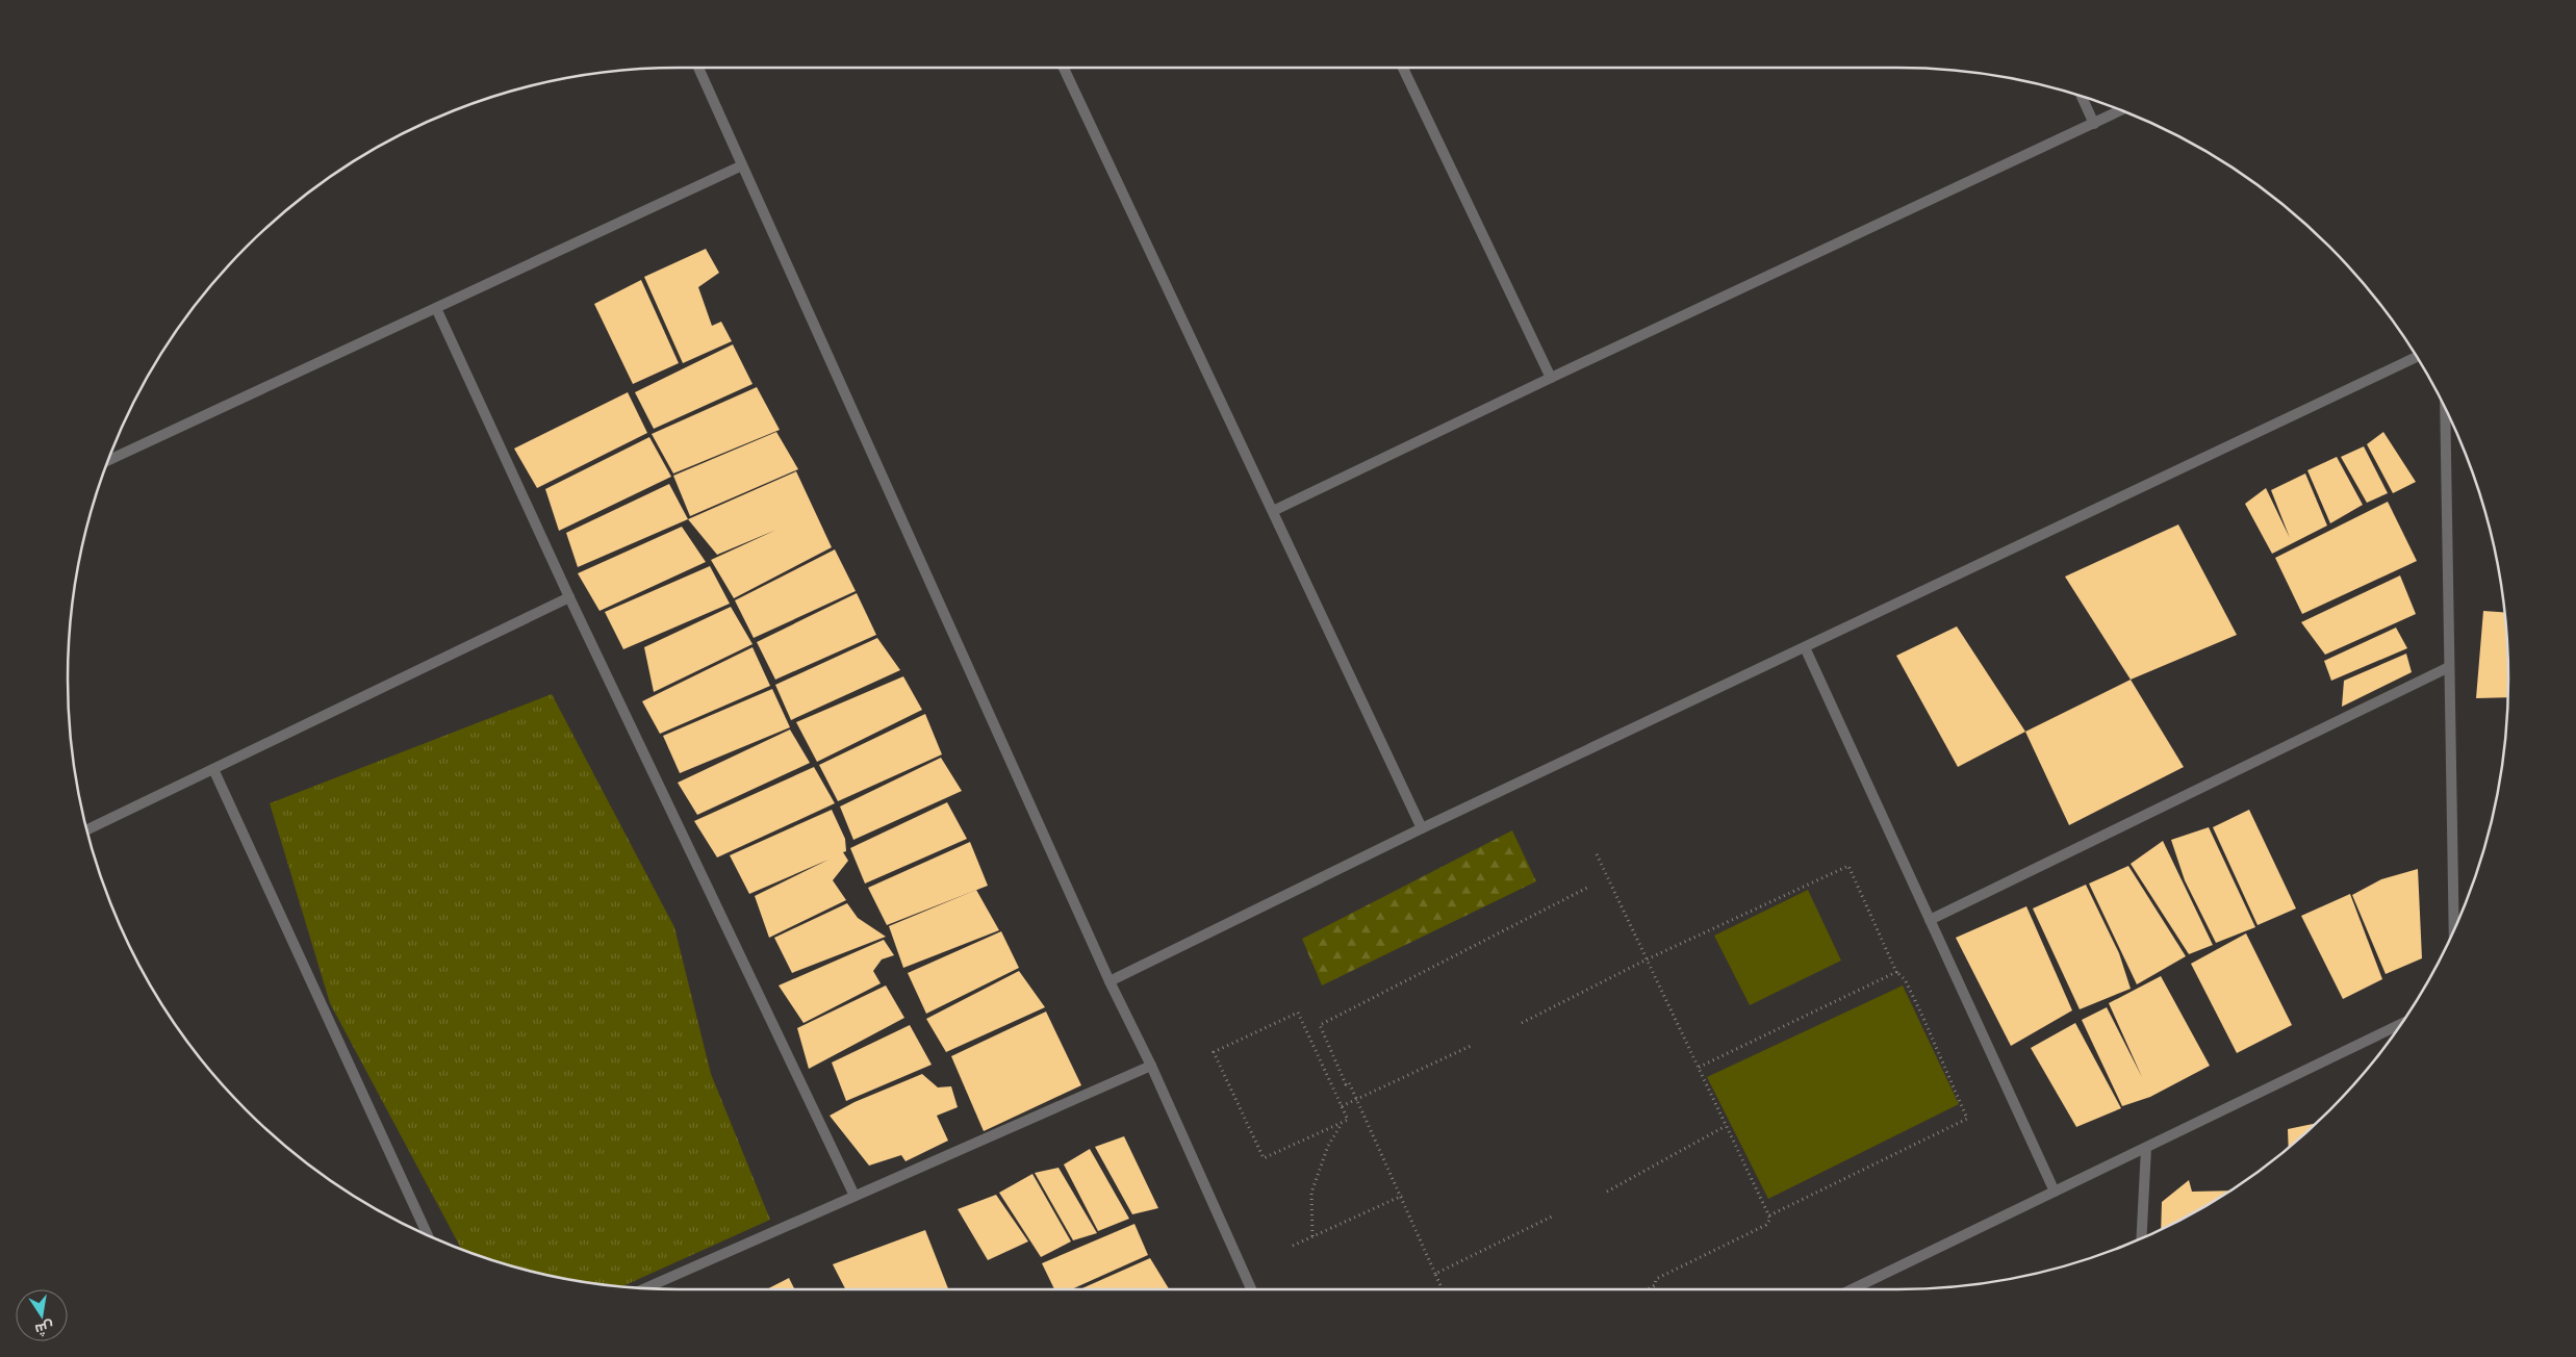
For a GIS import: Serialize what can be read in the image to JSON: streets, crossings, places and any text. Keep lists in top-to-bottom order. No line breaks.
{"north":"bottom"}
